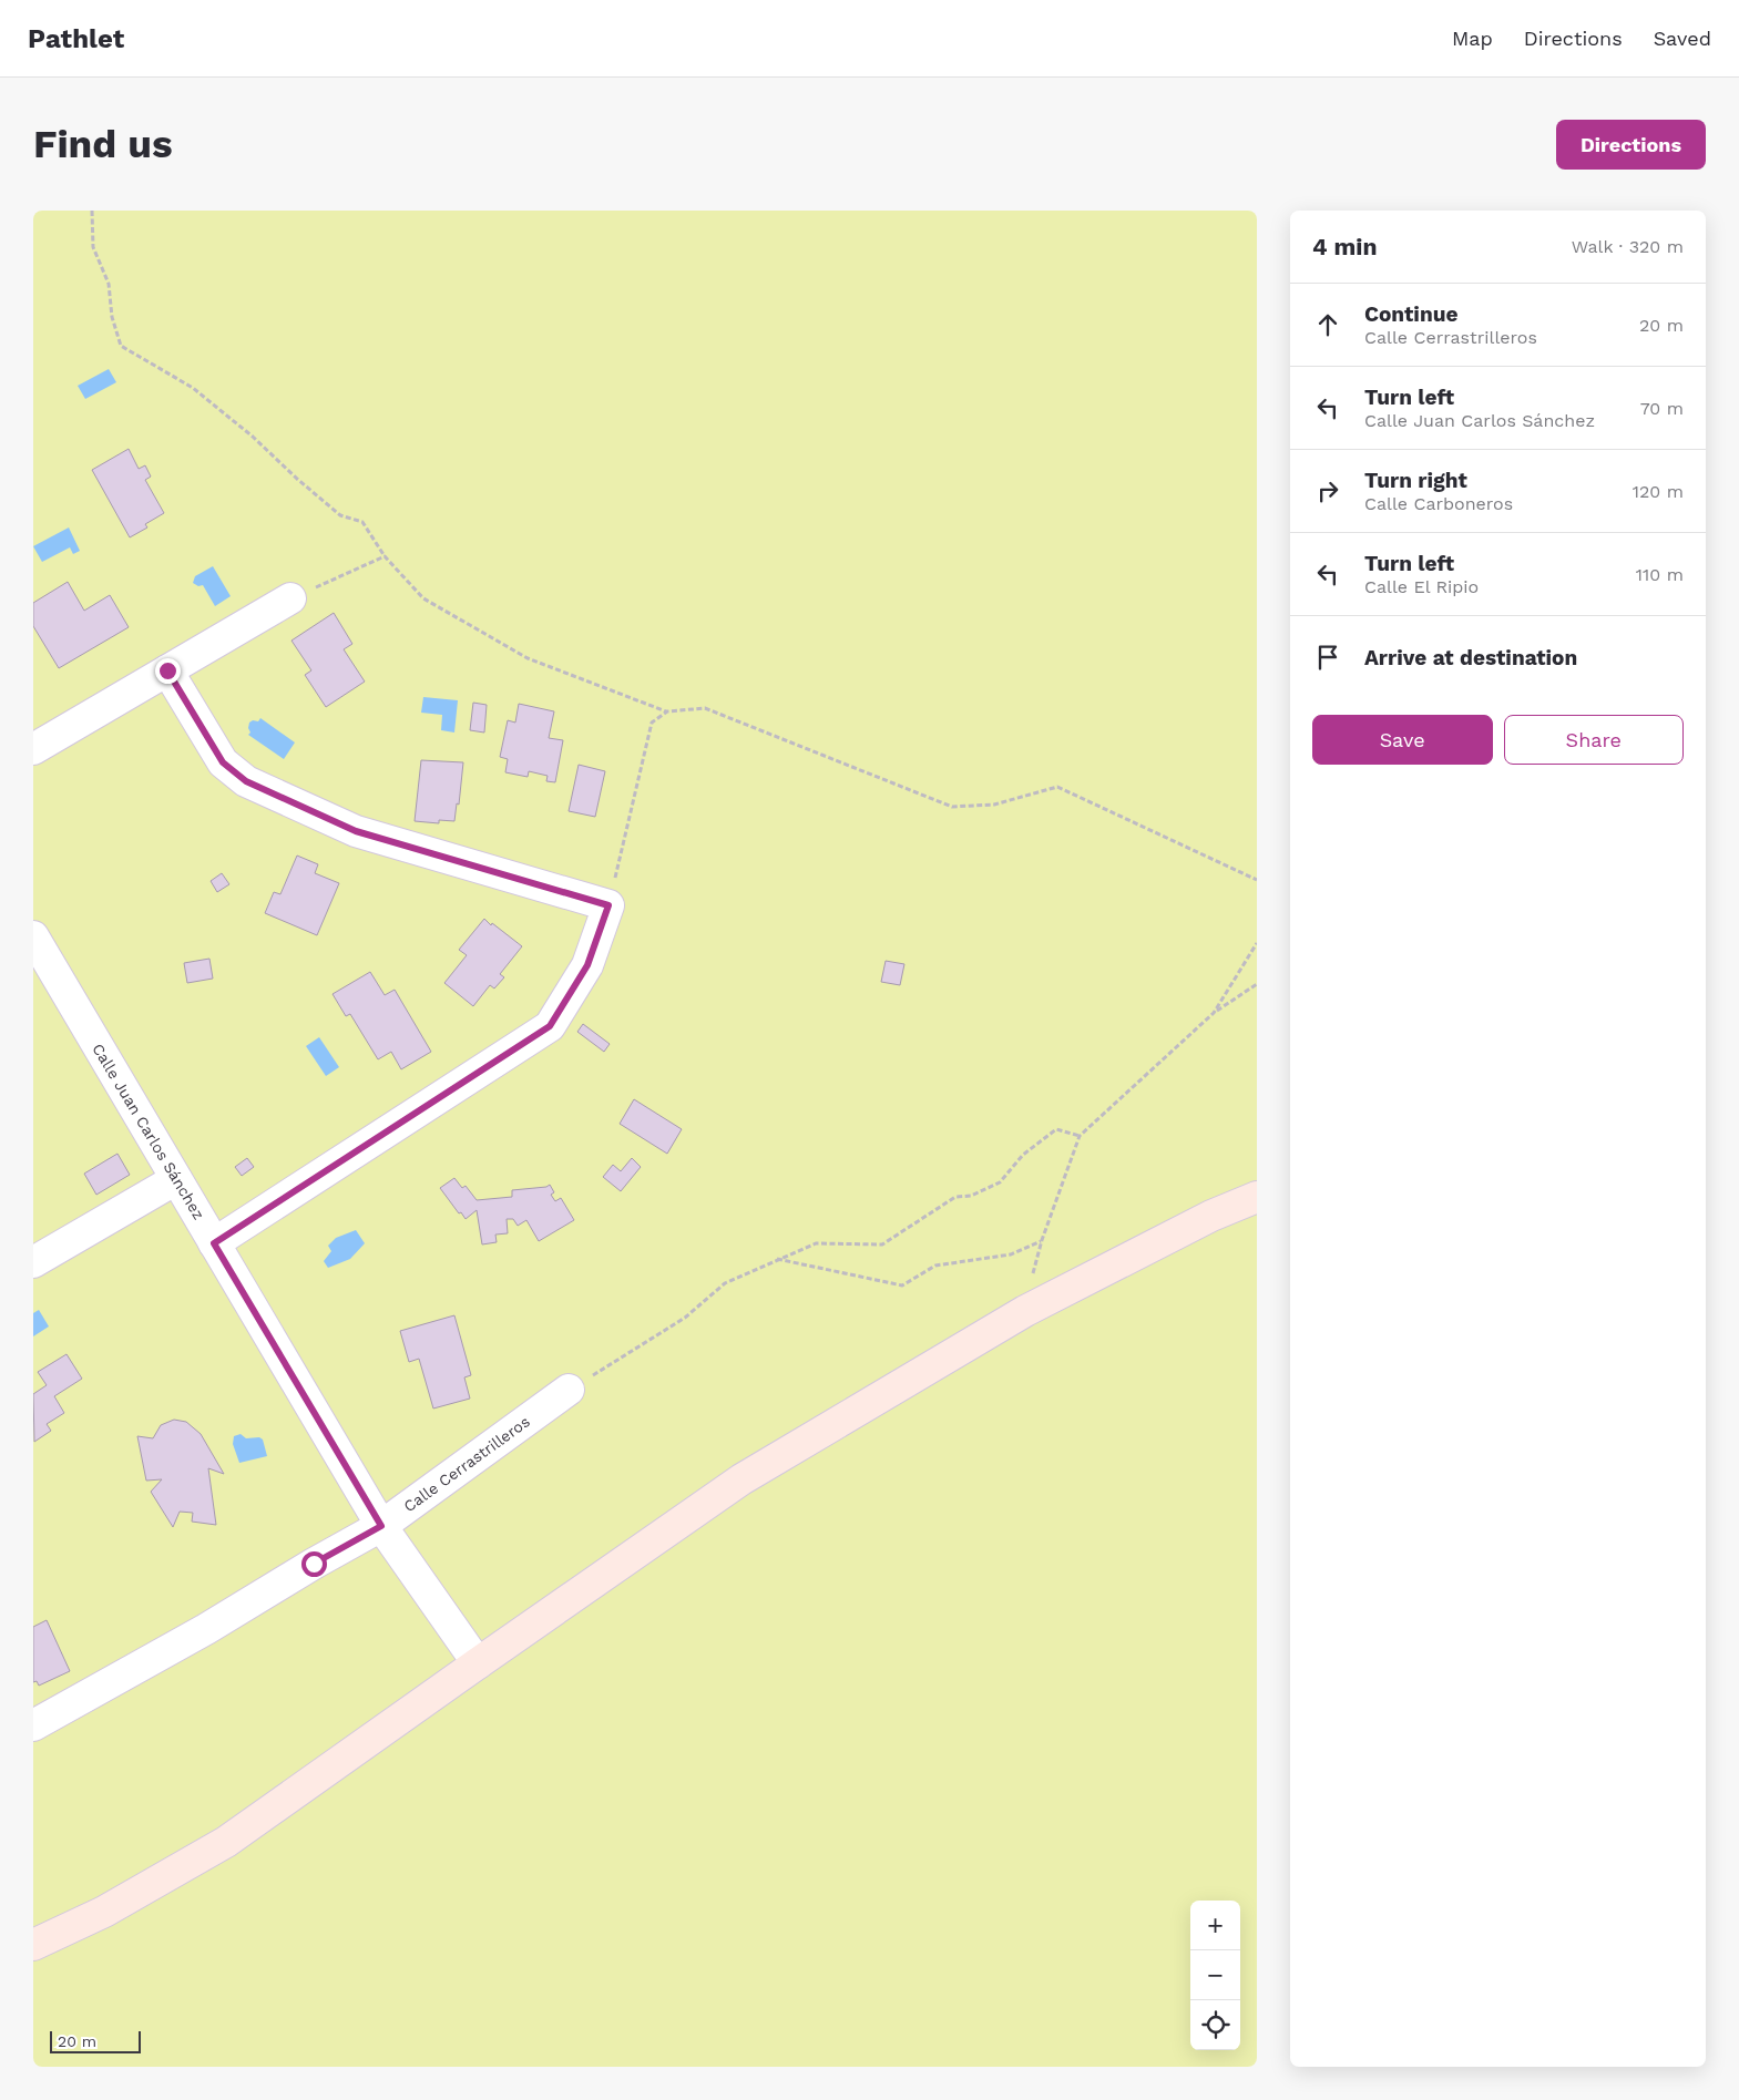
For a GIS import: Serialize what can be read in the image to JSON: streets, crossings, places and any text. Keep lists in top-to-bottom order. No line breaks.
{"streets":{"street":["Calle Juan Carlos Sánchez","Calle Cerrastrilleros"]},"crossings":[["Calle Juan Carlos Sánchez","Calle Cerrastrilleros"]],"scale_bar":"20 m","page":{"header":"Pathlet","nav":["Map","Directions","Saved"],"buttons":["Directions",["Save","Share"]],"title":"Find us","heading":["4 min","Walk · 320 m"],"list":[["Continue","Calle Cerrastrilleros","20 m"],["Turn left","Calle Juan Carlos Sánchez","70 m"],["Turn right","Calle Carboneros","120 m"],["Turn left","Calle El Ripio","110 m"],"Arrive at destination"],"map_buttons":["+","−"],"scale":"20 m"}}
